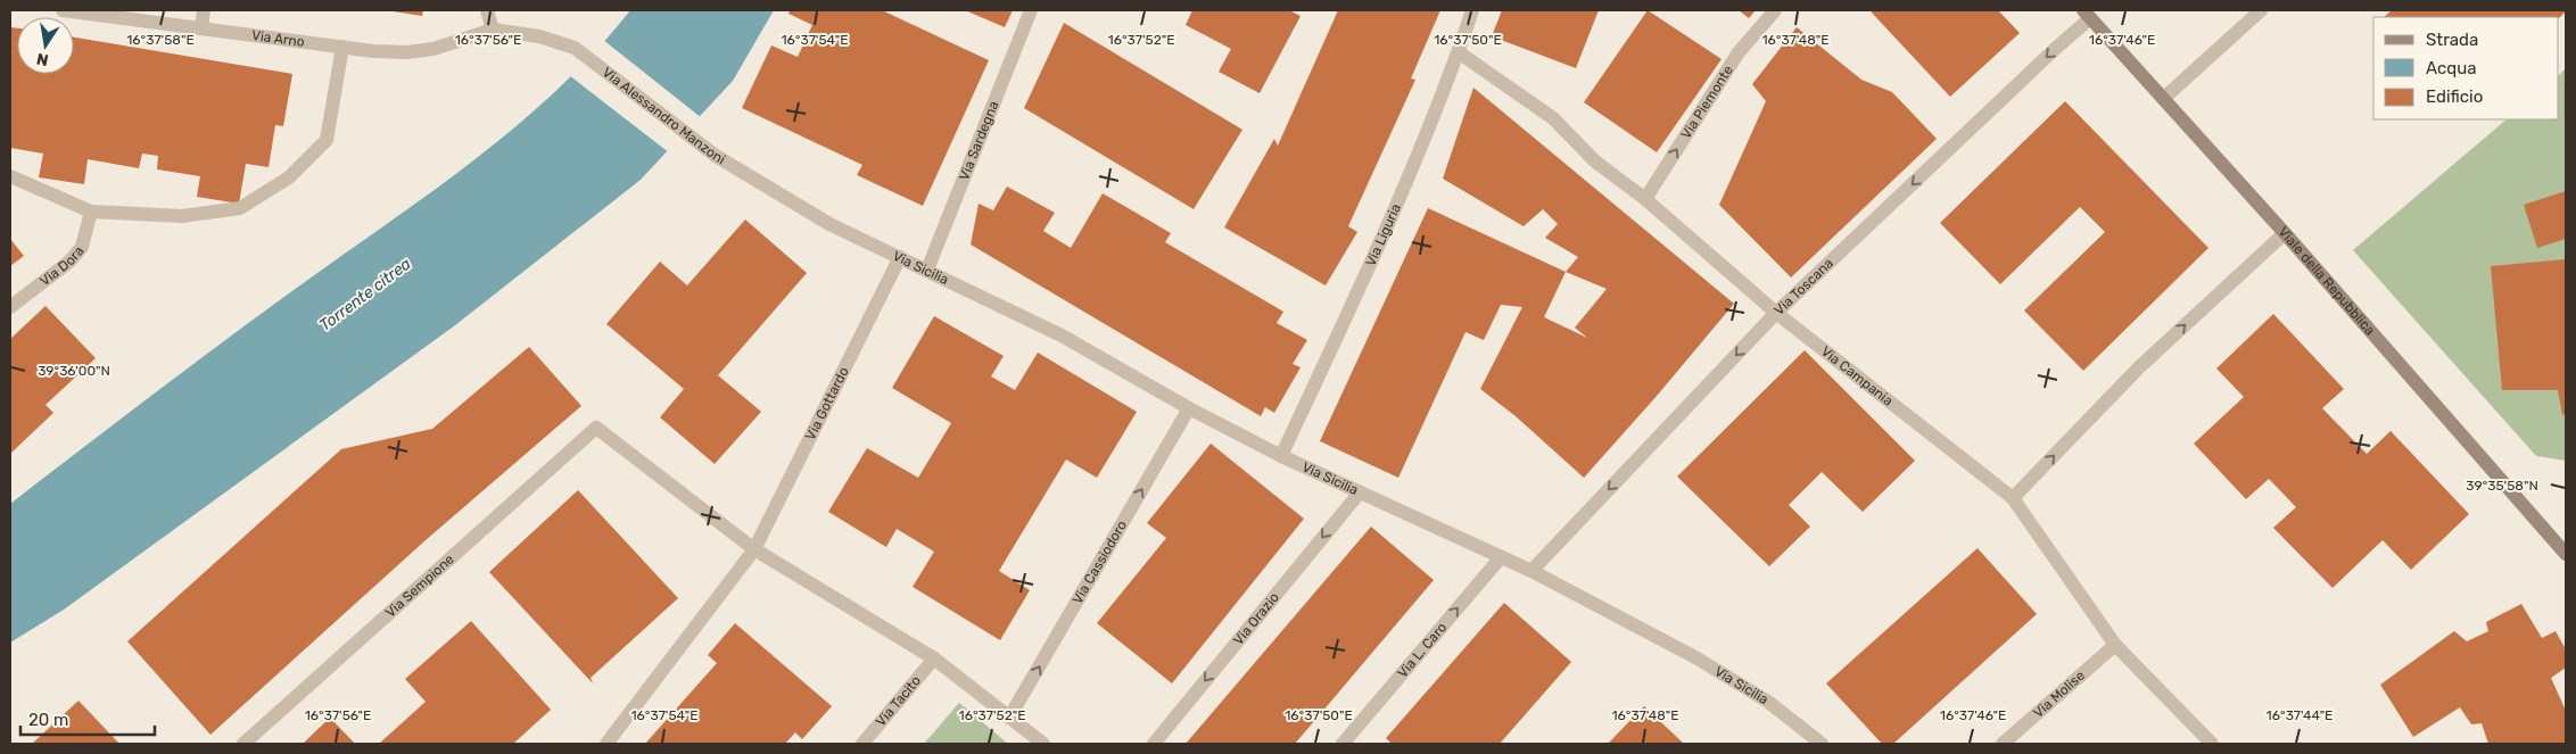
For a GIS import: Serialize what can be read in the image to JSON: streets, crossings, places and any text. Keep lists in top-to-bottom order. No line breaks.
{"streets":{"main road":["Viale della Repubblica"],"street":["Via Arno","Via Piemonte","Via Alessandro Manzoni","Via Sardegna","Via Liguria","Via Dora","Via Sicilia","Via Toscana","Via Campania","Via Gottardo","Via Cassiodoro","Via Sempione","Via Orazio","Via L. Caro","Via Molise","Via Tacito"]},"crossings":[["Via Arno","Via Alessandro Manzoni"],["Via Piemonte","Via Campania"],["Via Alessandro Manzoni","Via Sicilia"],["Via Sardegna","Via Sicilia"],["Via Liguria","Via Sicilia"],["Via Liguria","Via Campania"],["Via Sicilia","Via Toscana"],["Via Sicilia","Via Gottardo"],["Via Sicilia","Via Cassiodoro"],["Via Sicilia","Via Orazio"],["Via Sicilia","Via L. Caro"],["Viale della Repubblica","Via Toscana"],["Via Toscana","Via Campania"],["Via Campania","Via Molise"],["Via Gottardo","Via Sempione"]],"one_way":["Via Piemonte","Via Toscana","Via Cassiodoro","Via Orazio","Via L. Caro"],"water":["Torrente citrea"],"legend":["Strada","Acqua","Edificio"],"scale_bar":"20 m","north":"bottom","coordinates":["16°37'58\"E","16°37'56\"E","16°37'54\"E","16°37'52\"E","16°37'50\"E","16°37'48\"E","16°37'46\"E","39°36'00\"N","39°35'58\"N","16°37'44\"E"]}
